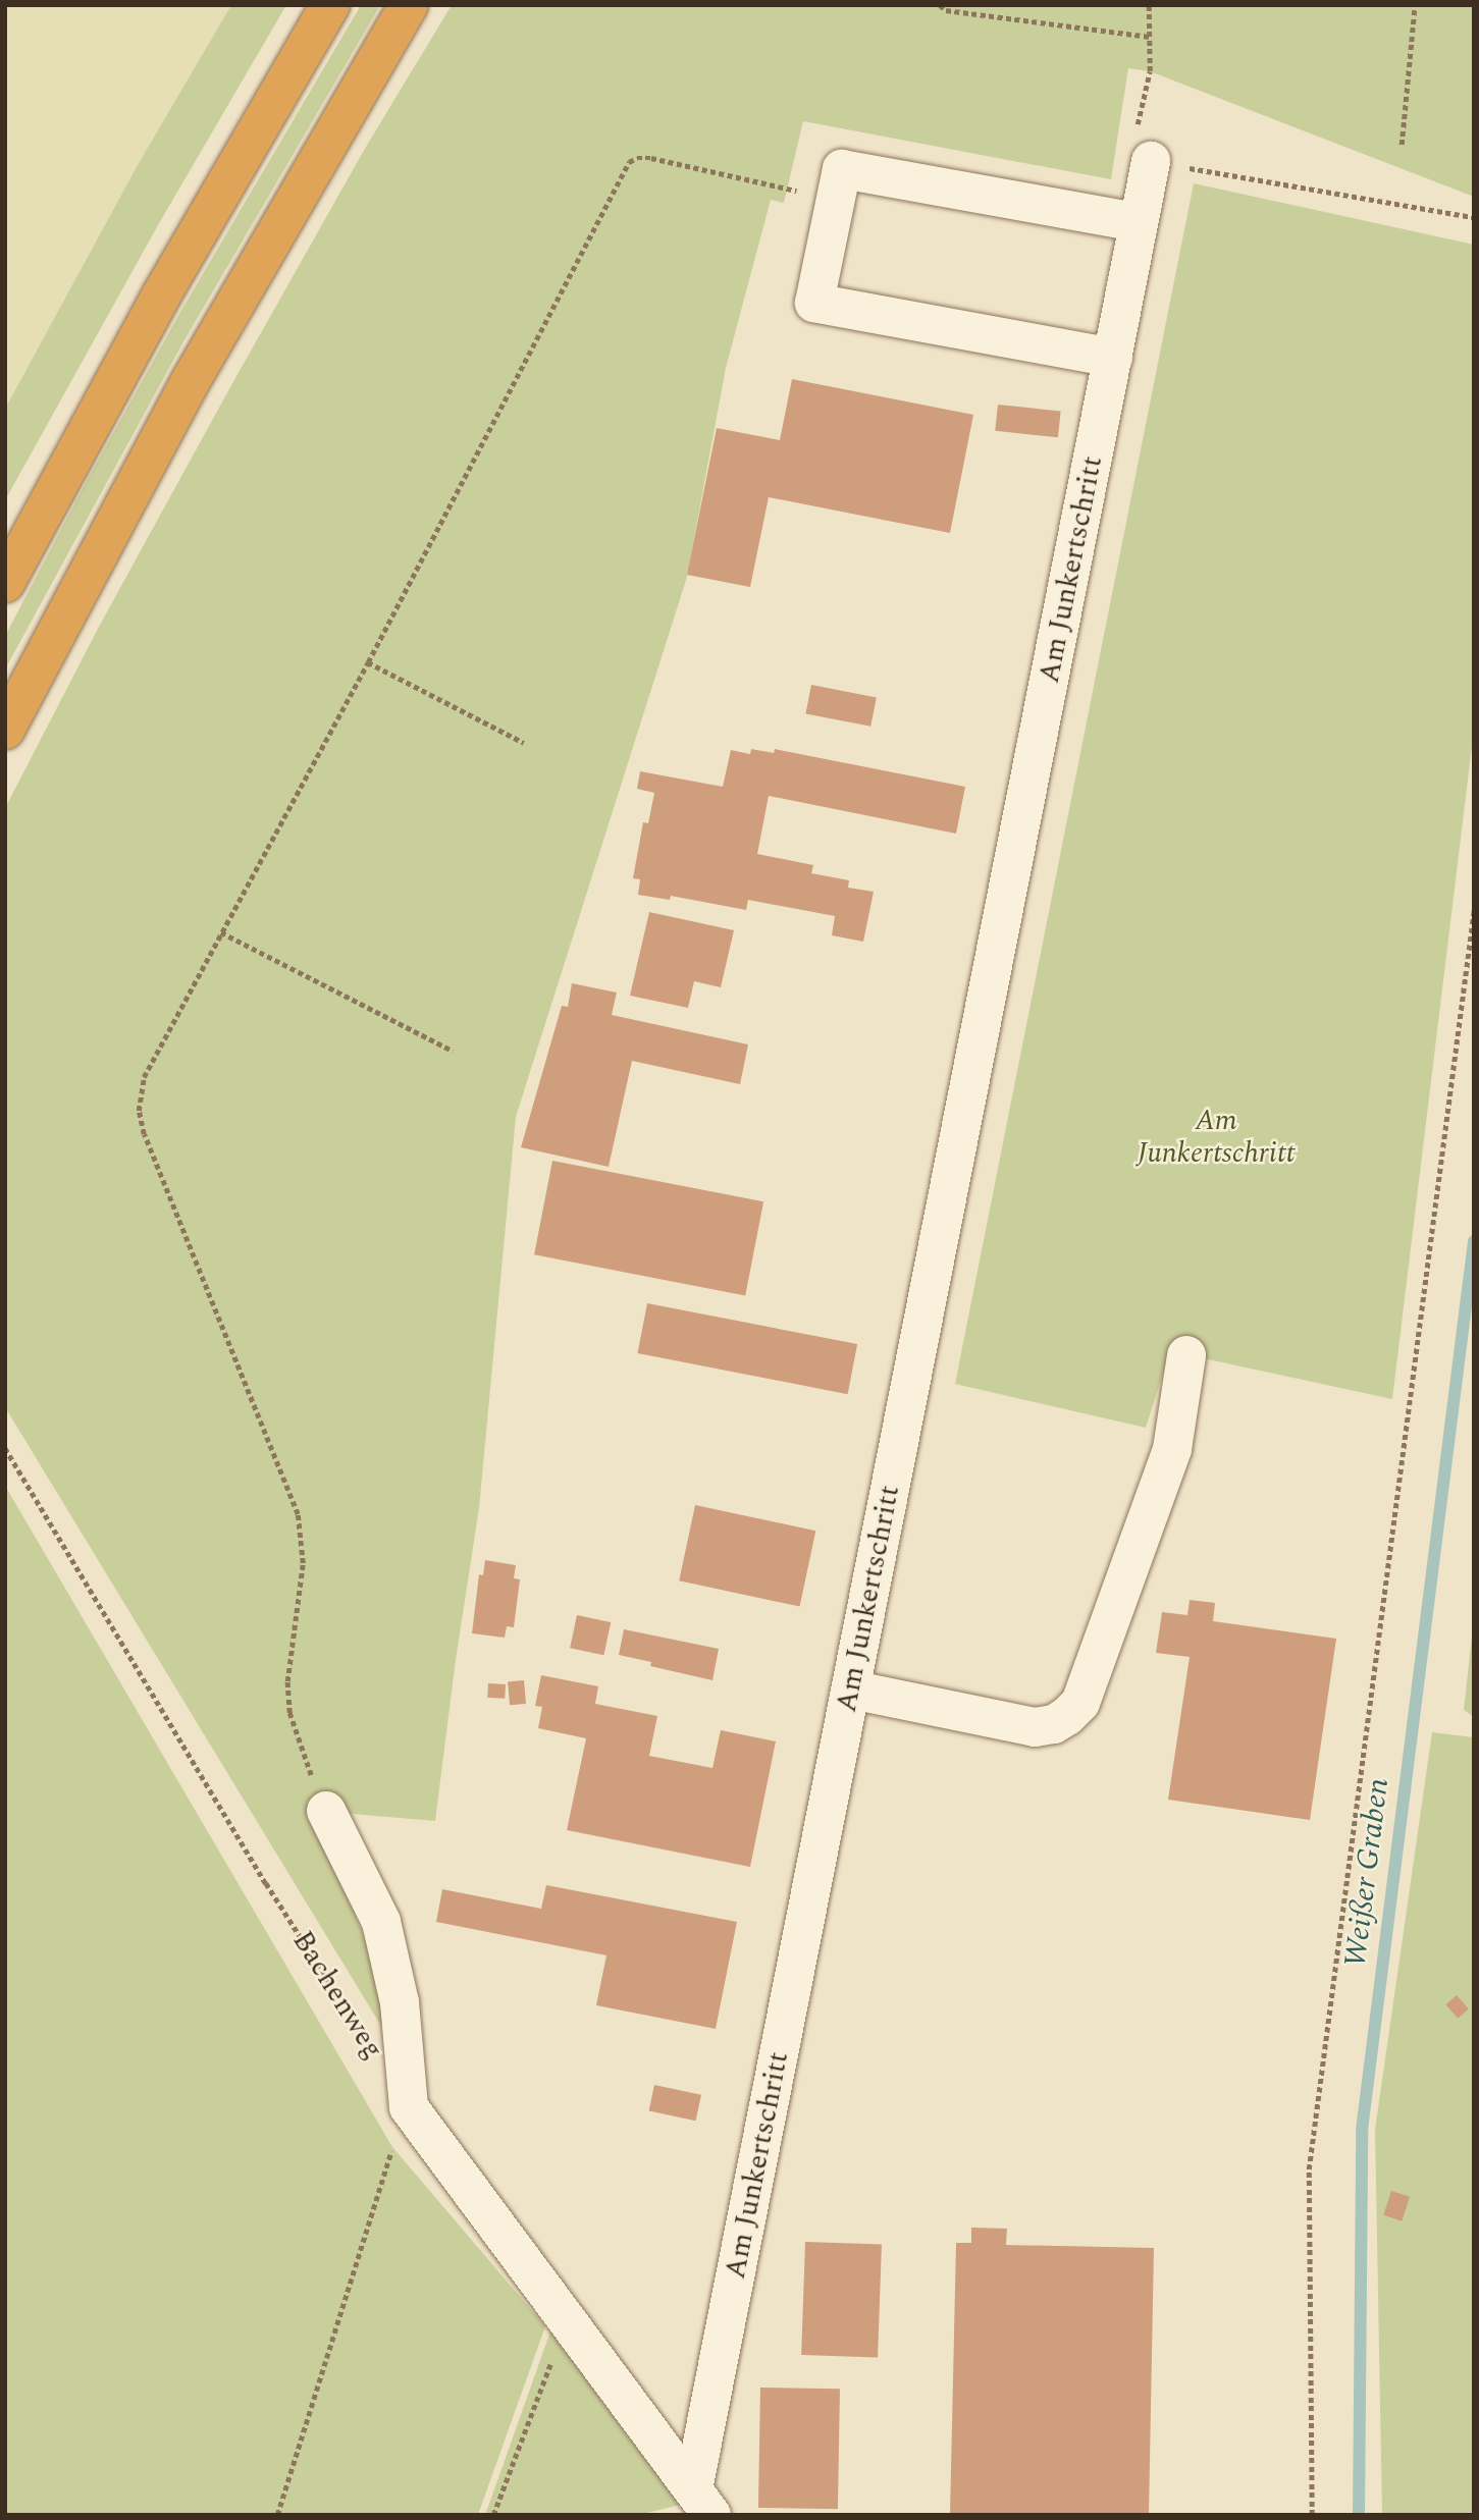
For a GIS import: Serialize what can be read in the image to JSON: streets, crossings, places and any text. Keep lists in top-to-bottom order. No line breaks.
{"streets":{"street":["Am Junkertschritt"],"path":["Bachenweg"]},"water":["Weißer Graben"],"parks":["Am Junkertschritt"]}
